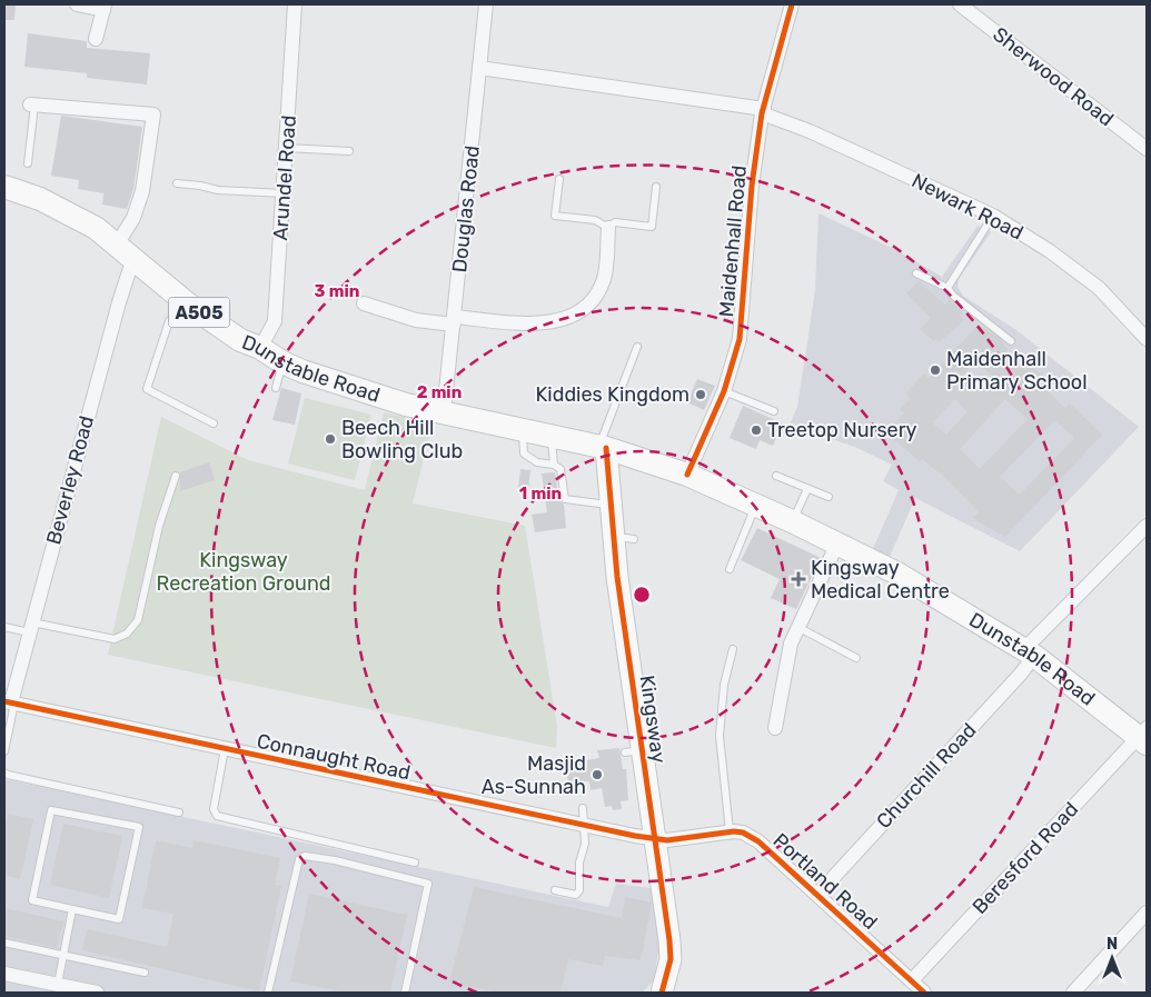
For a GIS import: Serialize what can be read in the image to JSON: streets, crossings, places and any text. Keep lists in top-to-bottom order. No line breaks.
{"streets":{"main road":["A505","Dunstable Road"],"street":["Sherwood Road","Arundel Road","Newark Road","Douglas Road","Maidenhall Road","Beverley Road","Kingsway","Connaught Road","Churchill Road","Beresford Road","Portland Road"]},"crossings":[["Arundel Road","Dunstable Road"],["Newark Road","Douglas Road"],["Newark Road","Maidenhall Road"],["Douglas Road","Dunstable Road"],["Maidenhall Road","Dunstable Road"],["Dunstable Road","Beverley Road"],["Dunstable Road","Kingsway"],["Dunstable Road","Churchill Road"],["Dunstable Road","Beresford Road"],["Beverley Road","Connaught Road"],["Kingsway","Connaught Road"],["Kingsway","Portland Road"],["Connaught Road","Portland Road"],["Churchill Road","Portland Road"],["Beresford Road","Portland Road"]],"parks":["Kingsway Recreation Ground"],"places":{"other":["Maidenhall Primary School","Kiddies Kingdom","Treetop Nursery","Beech Hill Bowling Club","Masjid As-Sunnah"],"health":["Kingsway Medical Centre"]},"north":"top","rings":["3 min","2 min","1 min"]}
